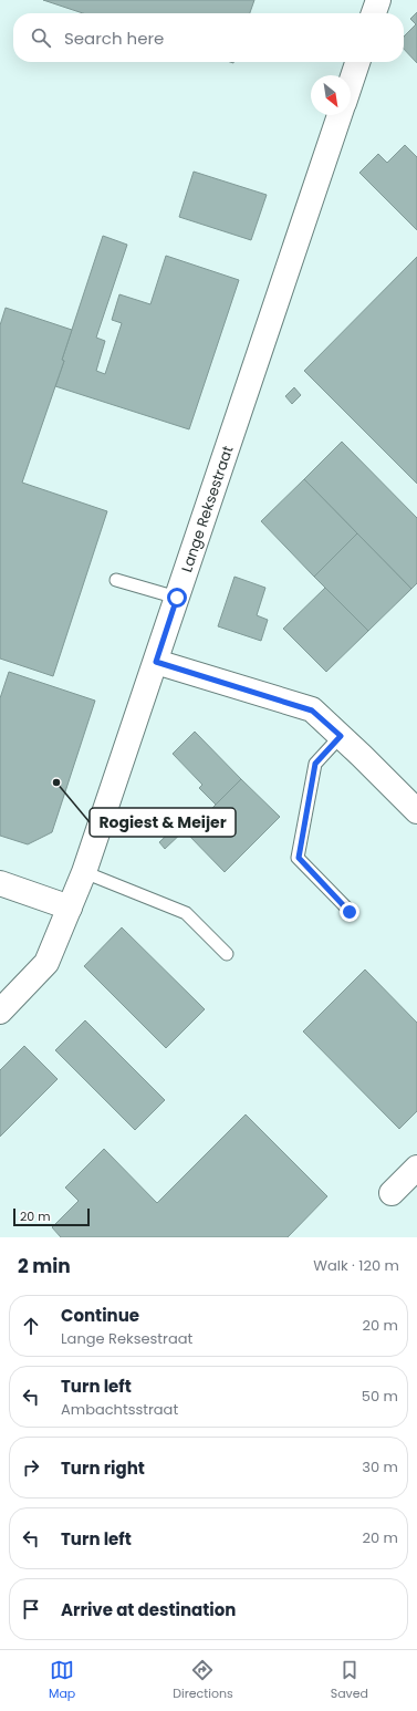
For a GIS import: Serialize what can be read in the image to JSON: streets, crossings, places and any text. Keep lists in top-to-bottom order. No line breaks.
{"streets":{"street":["Lange Reksestraat"]},"places":["Rogiest & Meijer"],"scale_bar":"20 m","north":"bottom right","page":{"search":"Search here","scale":"20 m","heading":["2 min","Walk · 120 m"],"list":[["Continue","Lange Reksestraat","20 m"],["Turn left","Ambachtsstraat","50 m"],["Turn right","30 m"],["Turn left","20 m"],"Arrive at destination"],"nav":["Map","Directions","Saved"]}}
